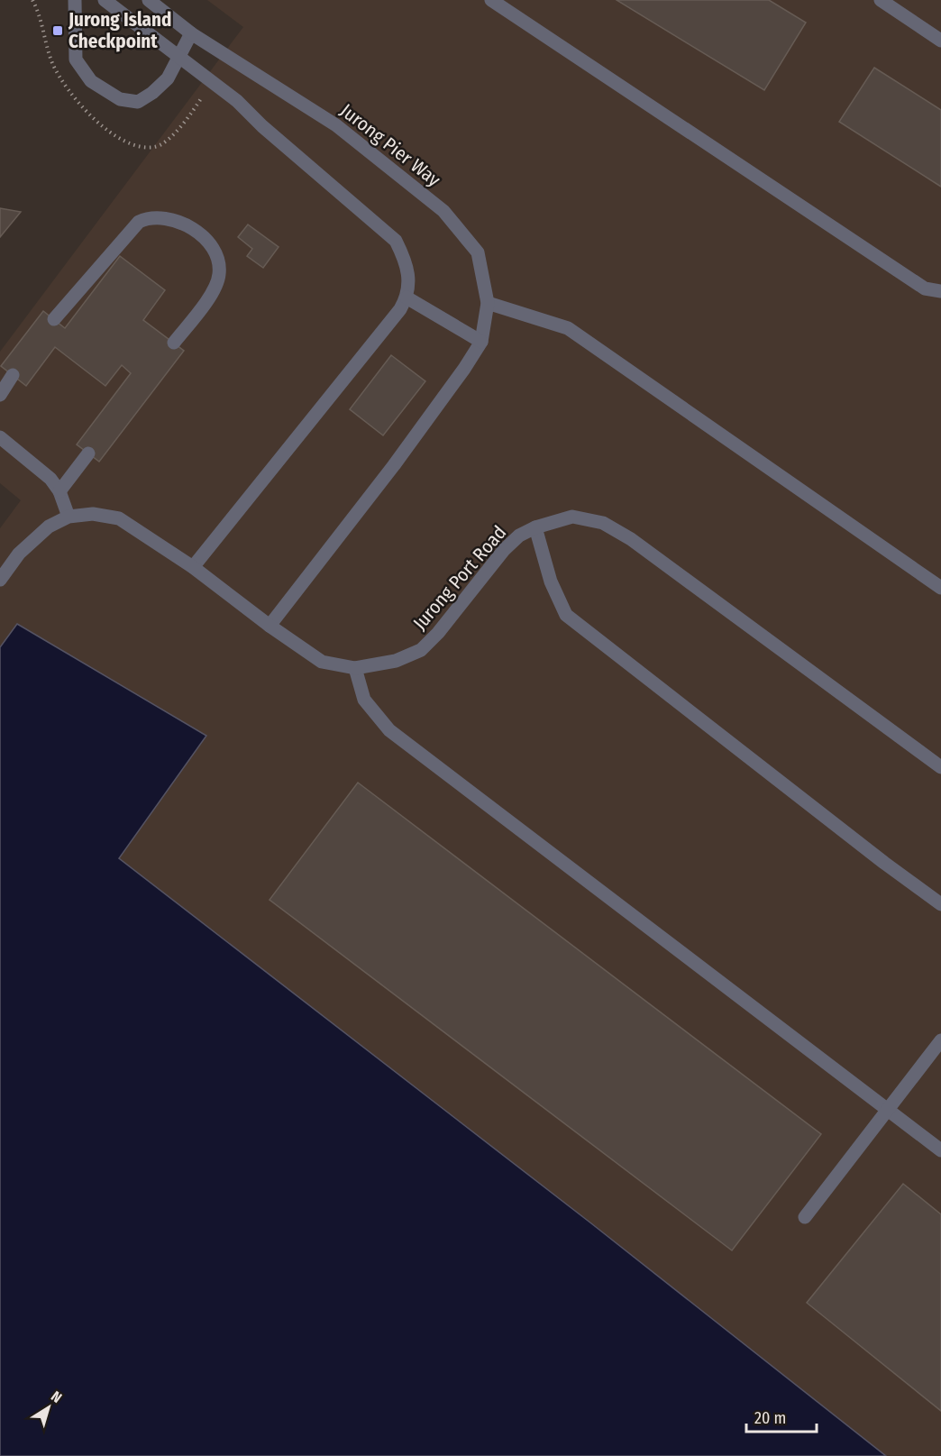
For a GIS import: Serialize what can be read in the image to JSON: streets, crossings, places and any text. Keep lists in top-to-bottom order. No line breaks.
{"streets":{"street":["Jurong Pier Way","Jurong Port Road"]},"crossings":[["Jurong Pier Way","Jurong Port Road"]],"places":{"transit":["Jurong Island Checkpoint"]},"scale_bar":"20 m","north":"top right"}
